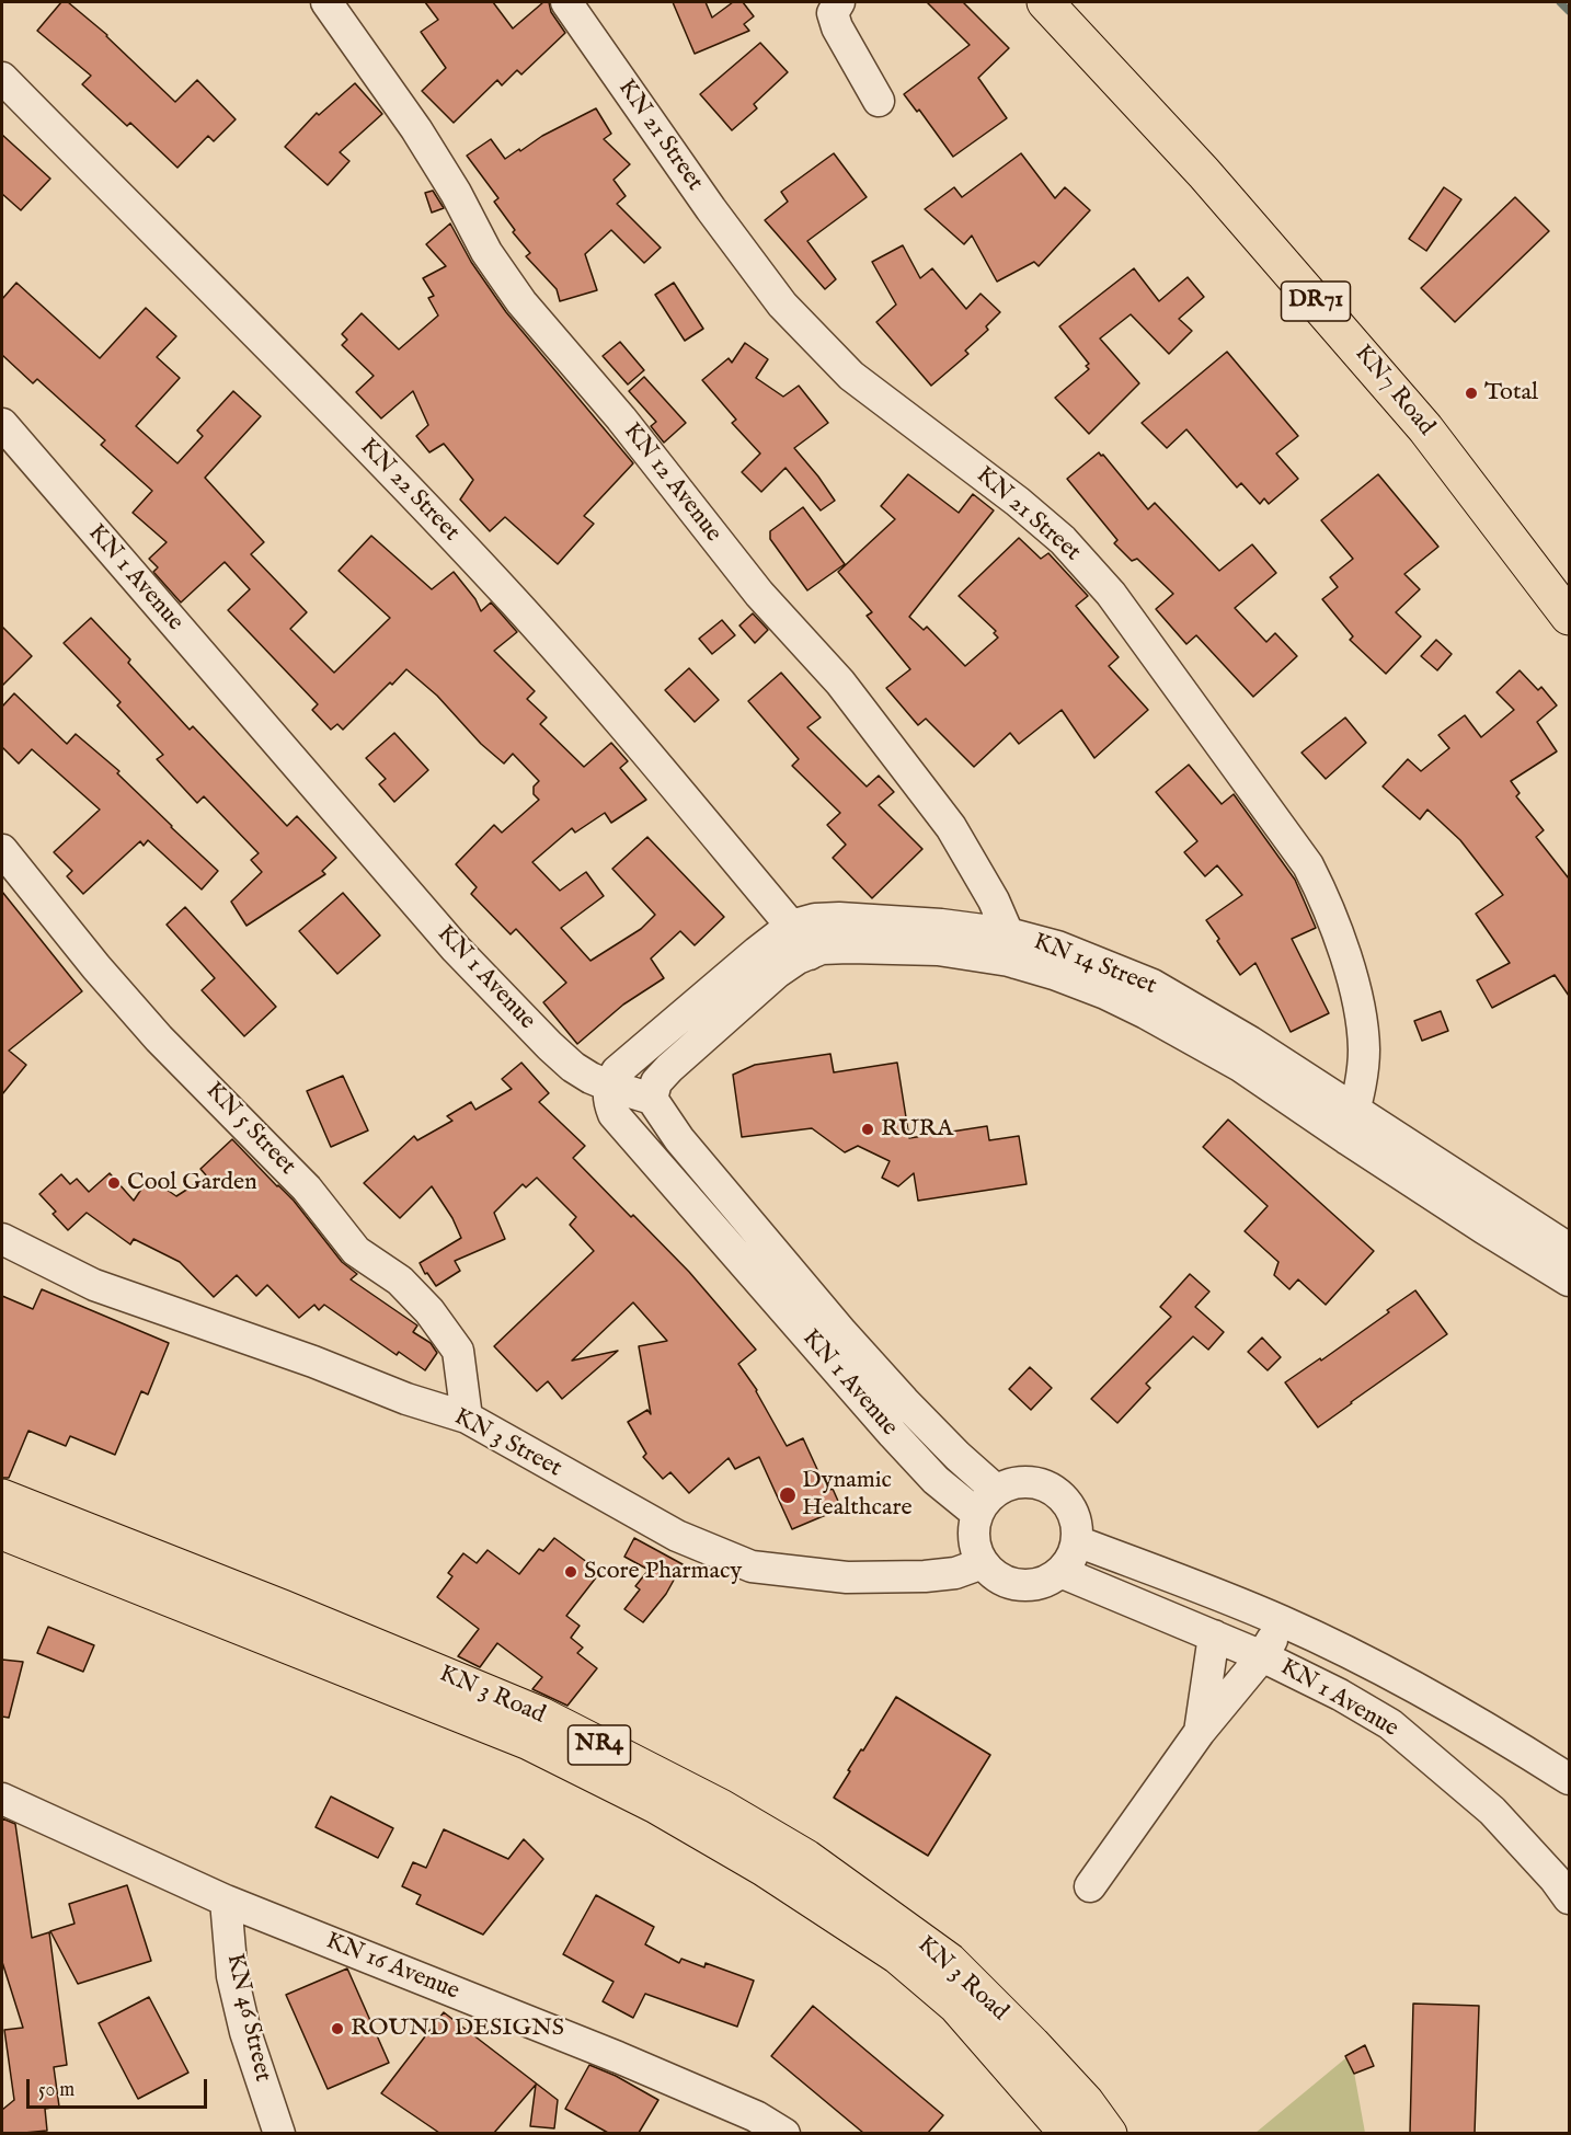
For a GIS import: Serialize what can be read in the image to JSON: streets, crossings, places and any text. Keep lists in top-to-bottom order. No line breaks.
{"streets":{"main road":["DR71","KN7 Road","KN 3 Road","NR4"],"street":["KN 21 Street","KN 12 Avenue","KN 22 Street","KN 1 Avenue","KN 14 Street","KN 5 Street","KN 3 Street","KN 16 Avenue","KN 46 Street"]},"crossings":[["KN 21 Street","KN 14 Street"],["KN 12 Avenue","KN 14 Street"],["KN 22 Street","KN 14 Street"],["KN 1 Avenue","KN 14 Street"],["KN 1 Avenue","KN 3 Street"],["KN 5 Street","KN 3 Street"],["KN 16 Avenue","KN 46 Street"]],"places":["Total","RURA","Cool Garden","Dynamic Healthcare","Score Pharmacy","ROUND DESIGNS"],"scale_bar":"50 m"}
